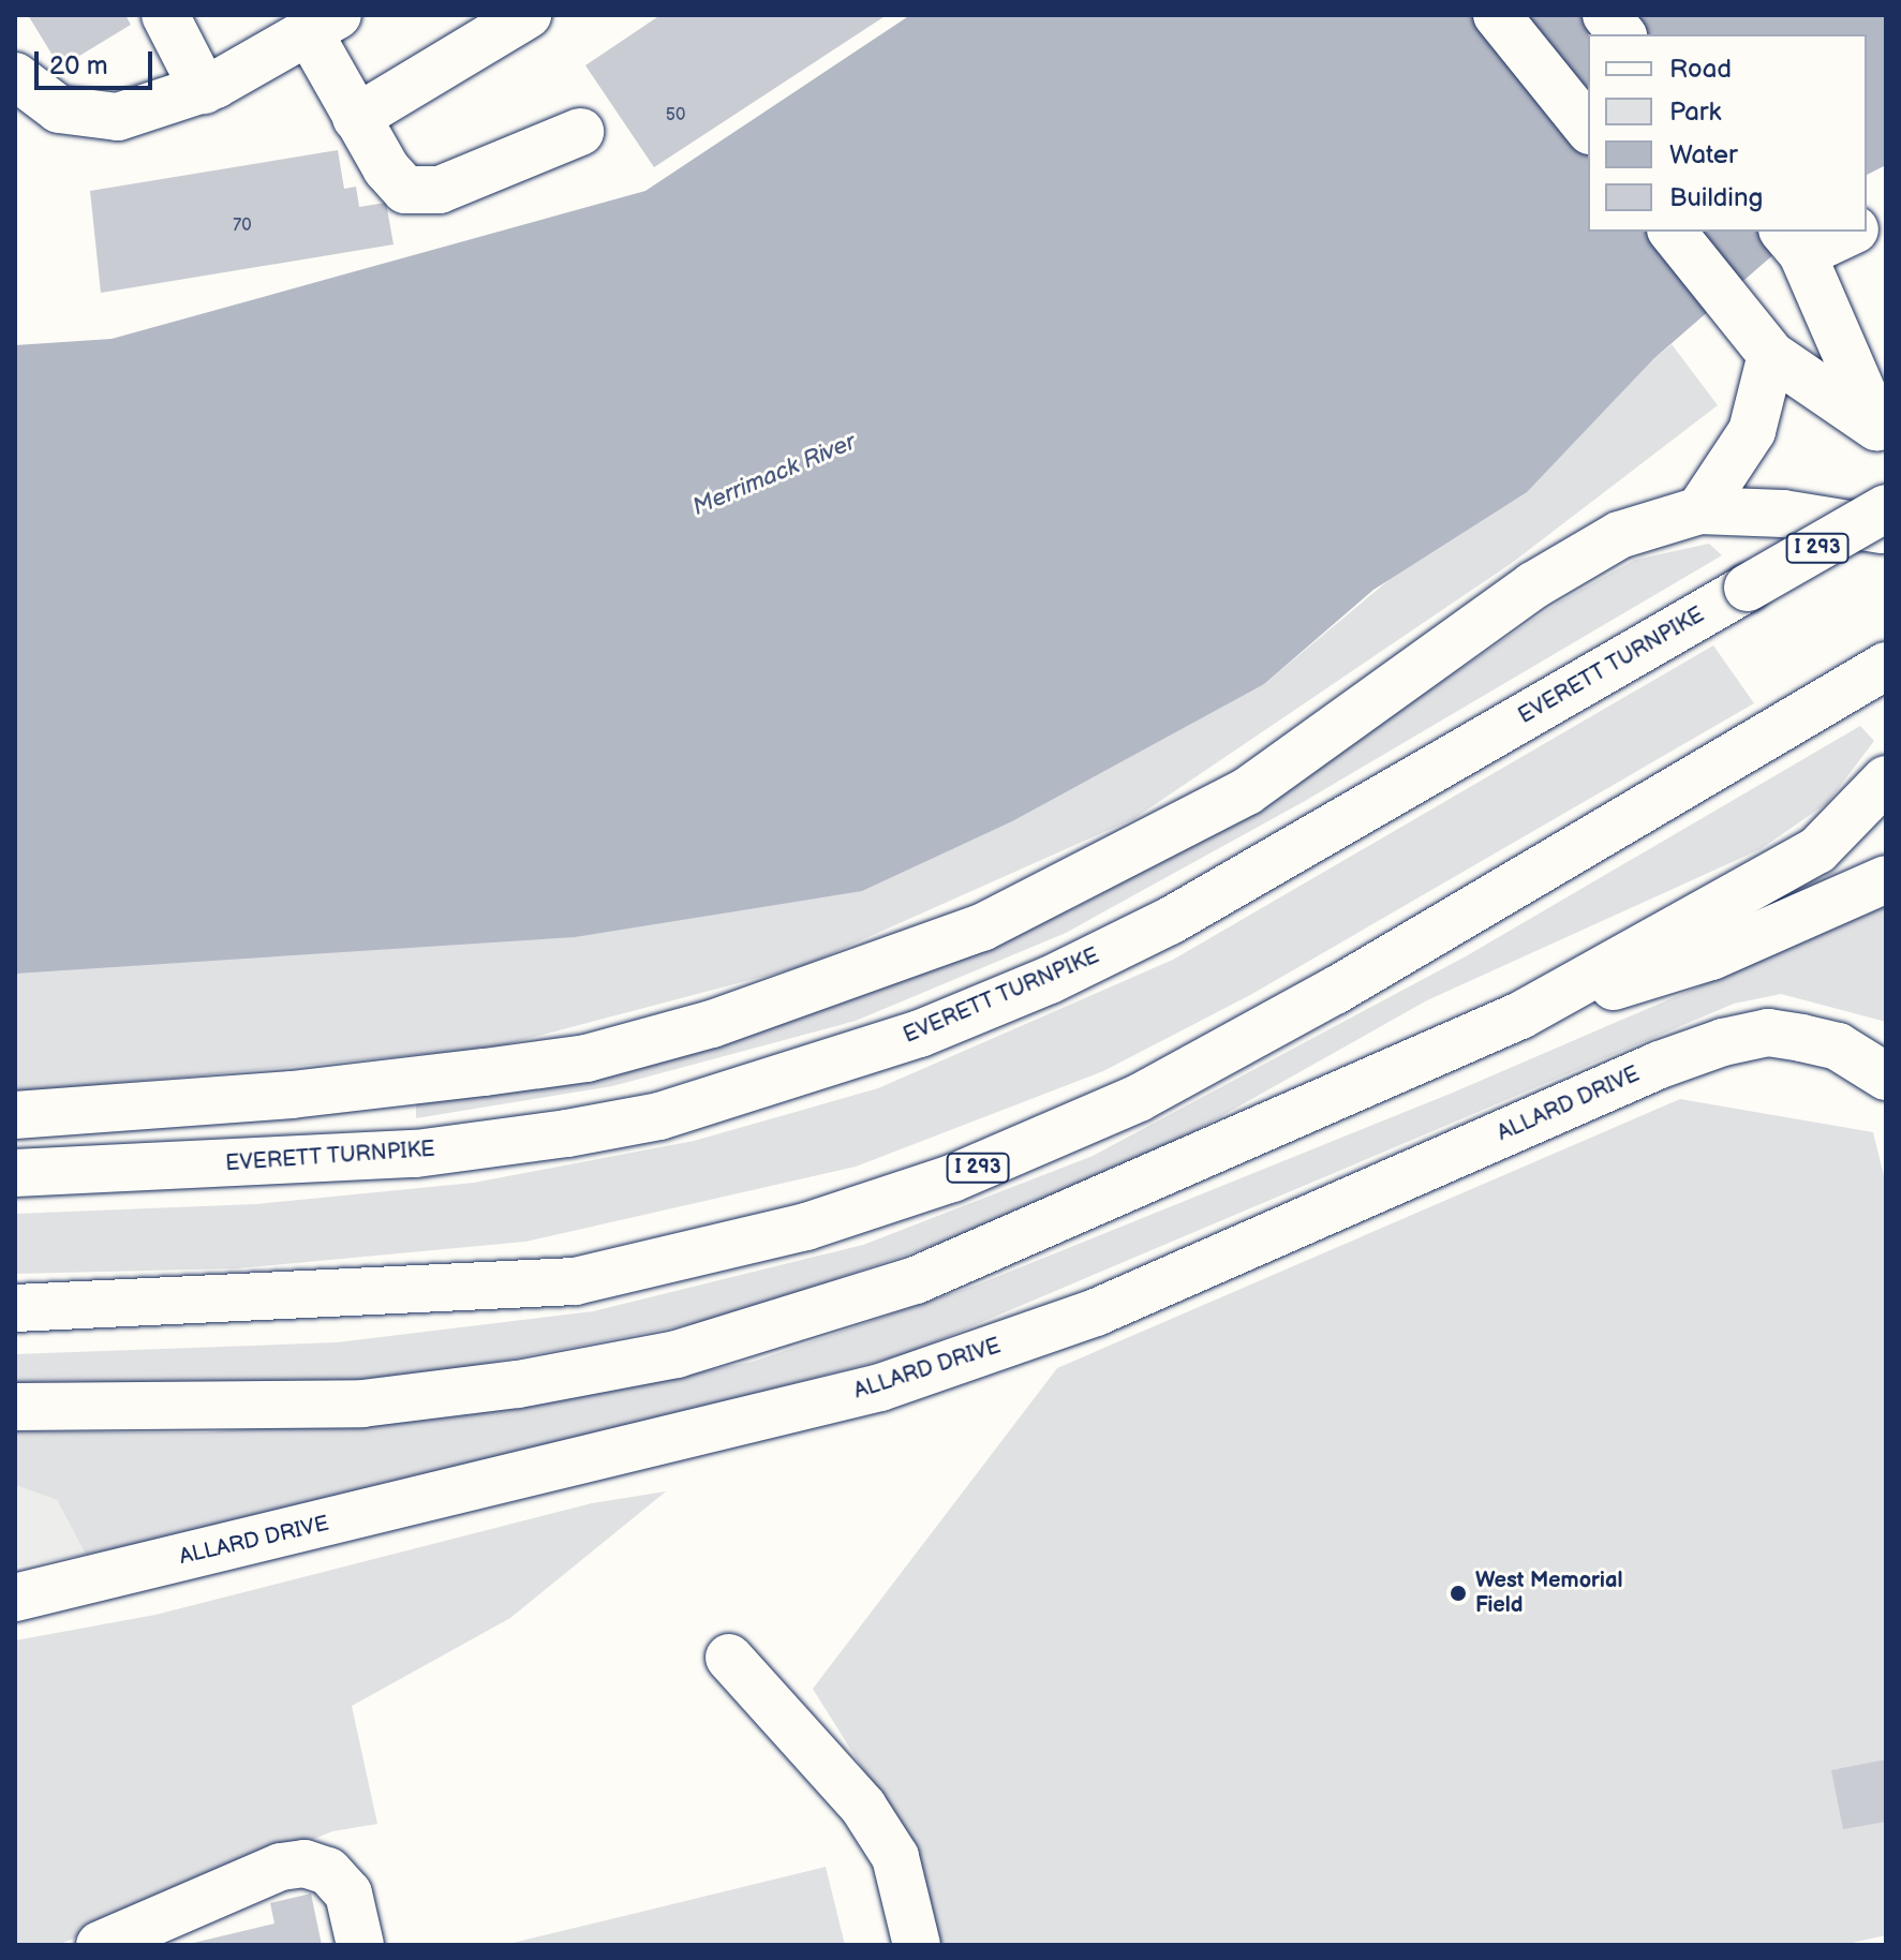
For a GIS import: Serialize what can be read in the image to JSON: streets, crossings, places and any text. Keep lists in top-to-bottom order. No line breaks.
{"streets":{"main road":["I 293","EVERETT TURNPIKE","ALLARD DRIVE"]},"water":["Merrimack River"],"places":["West Memorial Field"],"house_numbers":["50","70"],"legend":["Road","Park","Water","Building"],"scale_bar":"20 m"}
